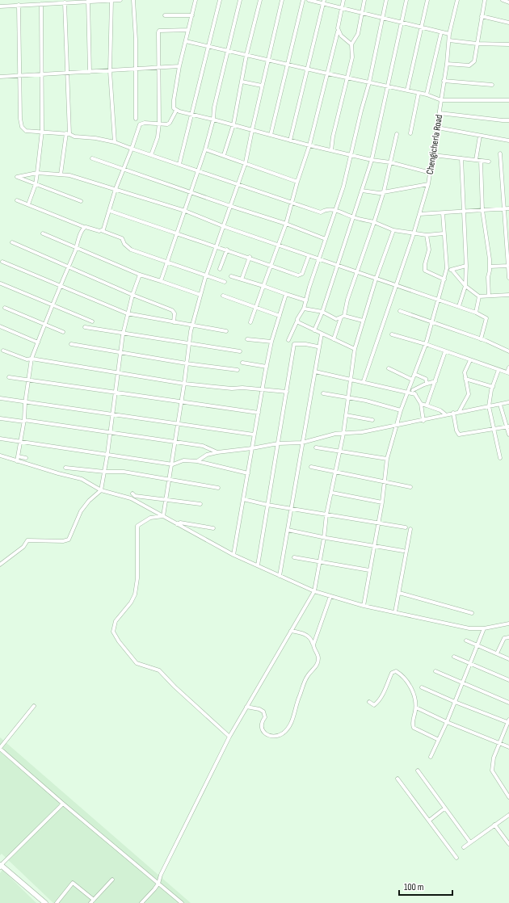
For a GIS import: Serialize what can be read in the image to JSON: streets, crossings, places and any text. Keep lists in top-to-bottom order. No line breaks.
{"streets":{"street":["Chengicherla Road"]},"scale_bar":"100 m"}
